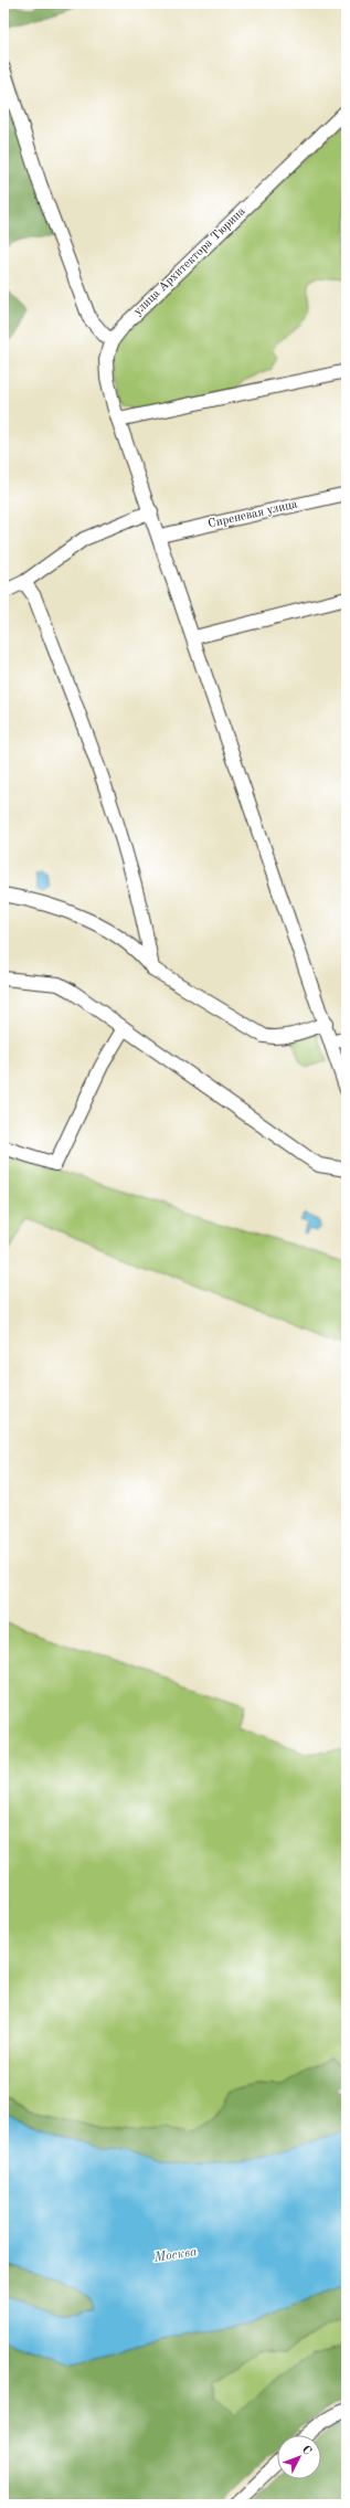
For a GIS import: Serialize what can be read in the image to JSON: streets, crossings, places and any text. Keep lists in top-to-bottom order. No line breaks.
{"streets":{"street":["улица Архитектора Тюрина","Сиреневая улица"]},"crossings":[["улица Архитектора Тюрина","Сиреневая улица"]],"water":["Москва"],"north":"top right"}
